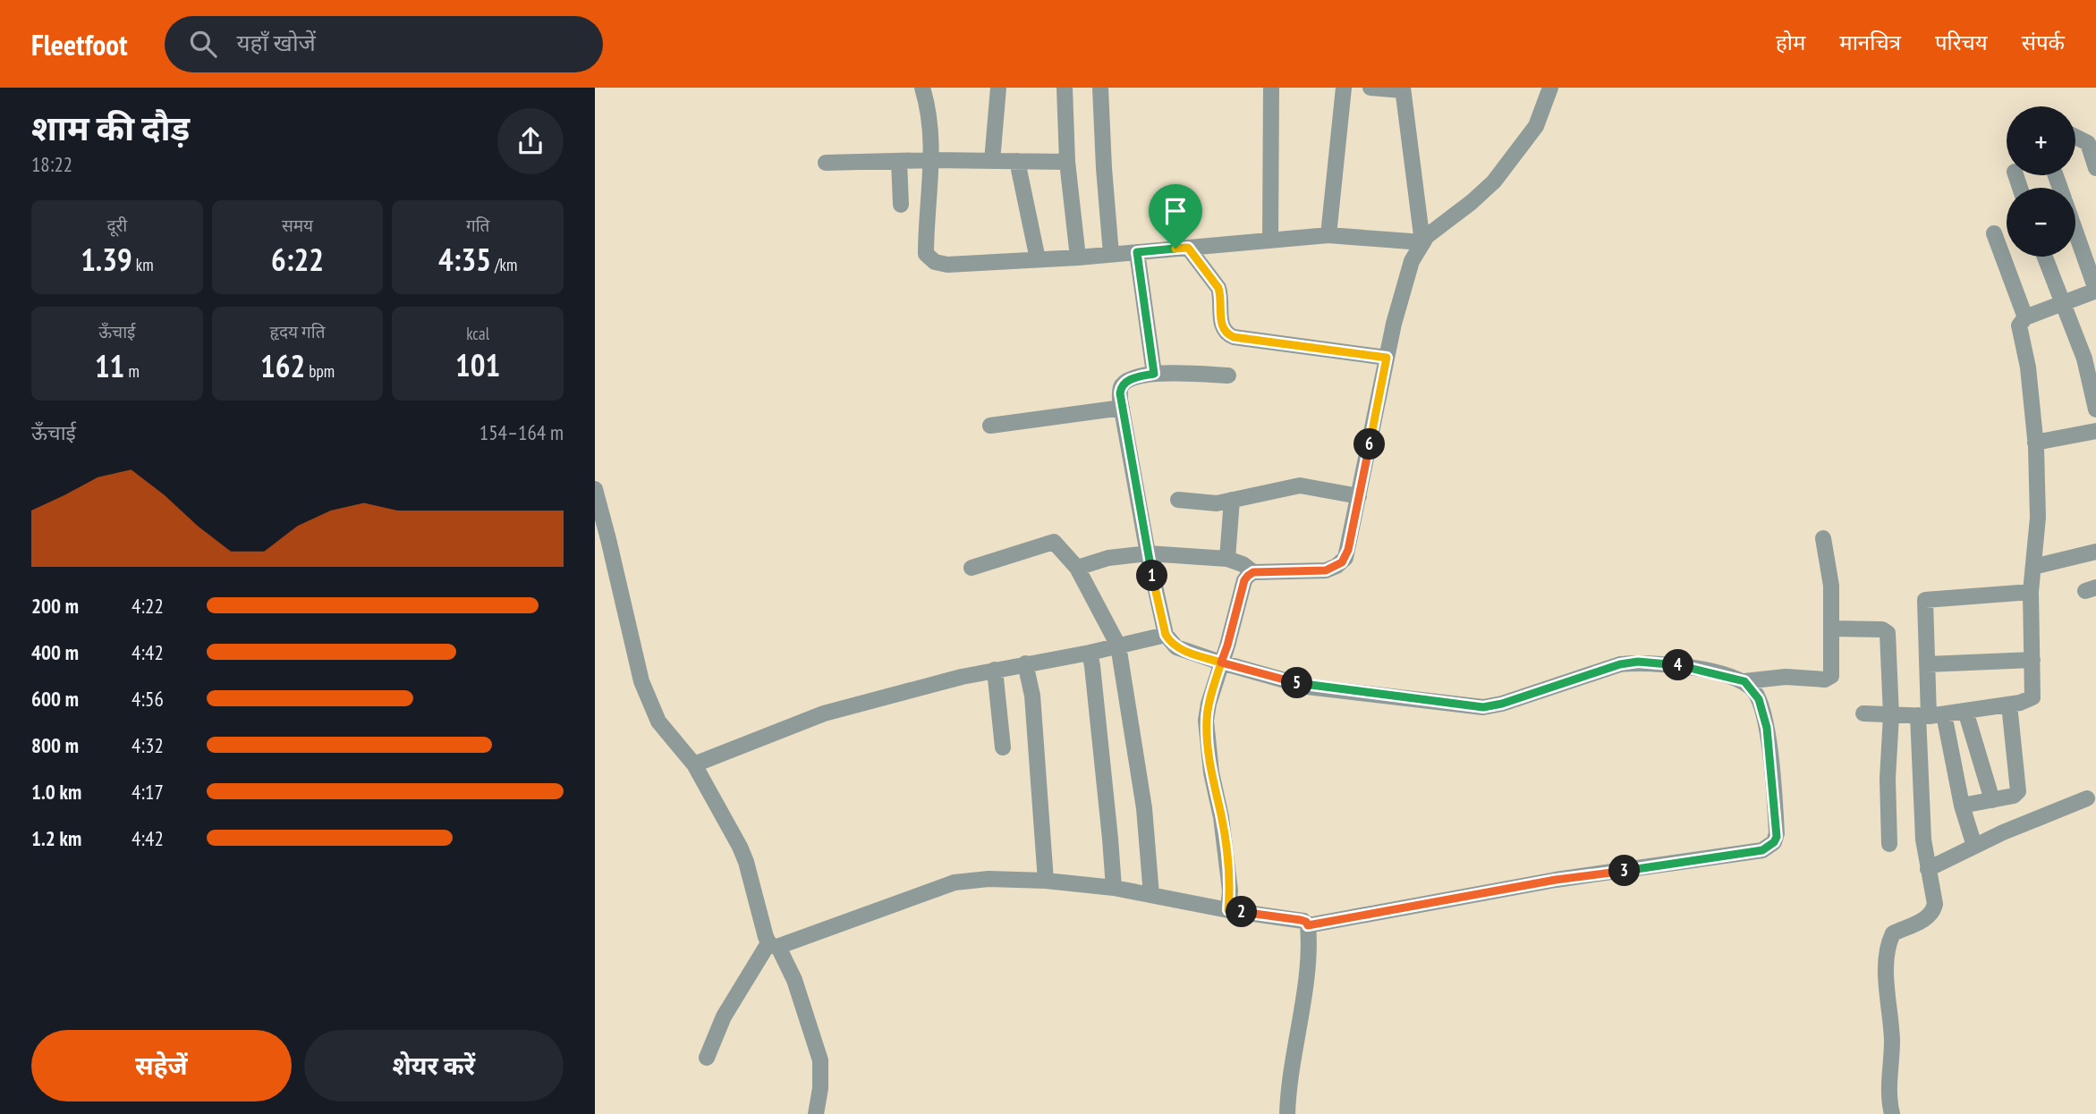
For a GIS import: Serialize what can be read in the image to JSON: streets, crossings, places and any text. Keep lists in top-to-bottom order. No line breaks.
{"page":{"header":"Fleetfoot","search":"यहाँ खोजें","nav":["होम","मानचित्र","परिचय","संपर्क"],"heading":["शाम की दौड़","18:22"],"map_buttons":["+","−"],"stats":[["दूरी","1.39 km"],["समय","6:22"],["गति","4:35 /km"],["ऊँचाई","11 m"],["हृदय गति","162 bpm"],["kcal","101"]],"chart":["ऊँचाई","154–164 m"],"pins":["6","1","4","5","3","2"],"list":[{"name":"200 m","note":"4:22"},{"name":"400 m","note":"4:42"},{"name":"600 m","note":"4:56"},{"name":"800 m","note":"4:32"},{"name":"1.0 km","note":"4:17"},{"name":"1.2 km","note":"4:42"}],"buttons":["सहेजें","शेयर करें"]}}
